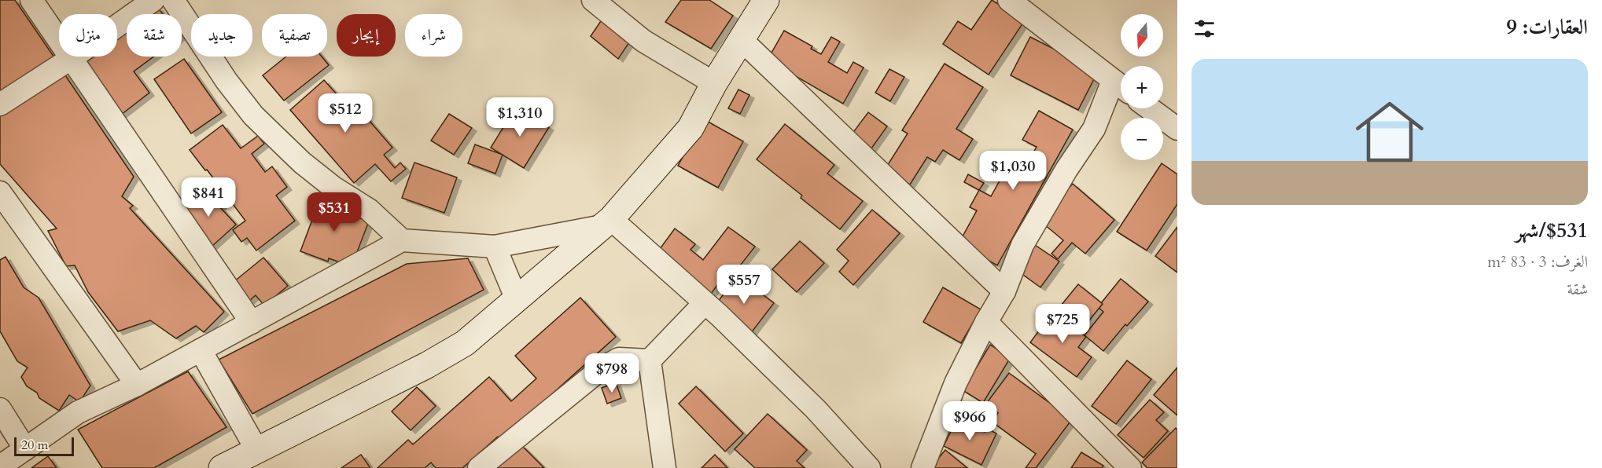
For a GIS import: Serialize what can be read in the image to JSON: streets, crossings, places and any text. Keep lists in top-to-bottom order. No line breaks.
{"scale_bar":"20 m","north":"bottom","page":{"heading":"العقارات: 9","map_buttons":["+","−"],"chip":["شراء","إيجار","تصفية","جديد","شقة","منزل"],"list":[{"name":"$531/شهر","note":"الغرف: 3 · 83 m² · شقة"}],"price":["$512","$1,310","$1,030","$841","$531","$557","$725","$798","$966"],"scale":"20 m"}}
